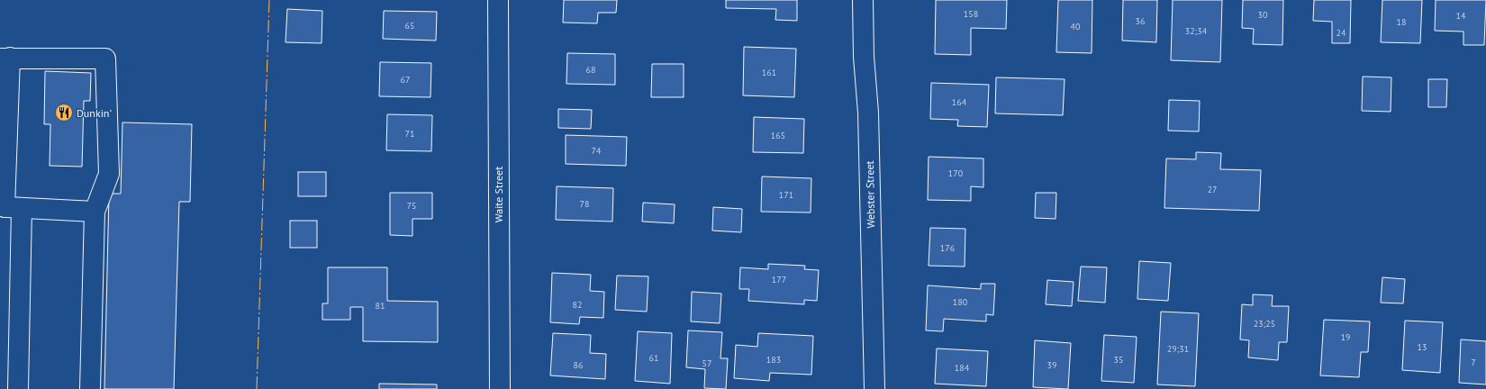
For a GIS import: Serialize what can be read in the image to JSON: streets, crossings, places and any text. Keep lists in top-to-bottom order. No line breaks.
{"streets":{"street":["Waite Street","Webster Street"]},"places":{"restaurant":["Dunkin'"]},"house_numbers":["158","30","14","36","18","65","40","32;34","24","68","161","67","164","71","165","74","170","27","171","78","75","176","177","180","82","81","23;25","19","13","29;31","61","183","35","7","57","86","39","184"]}
